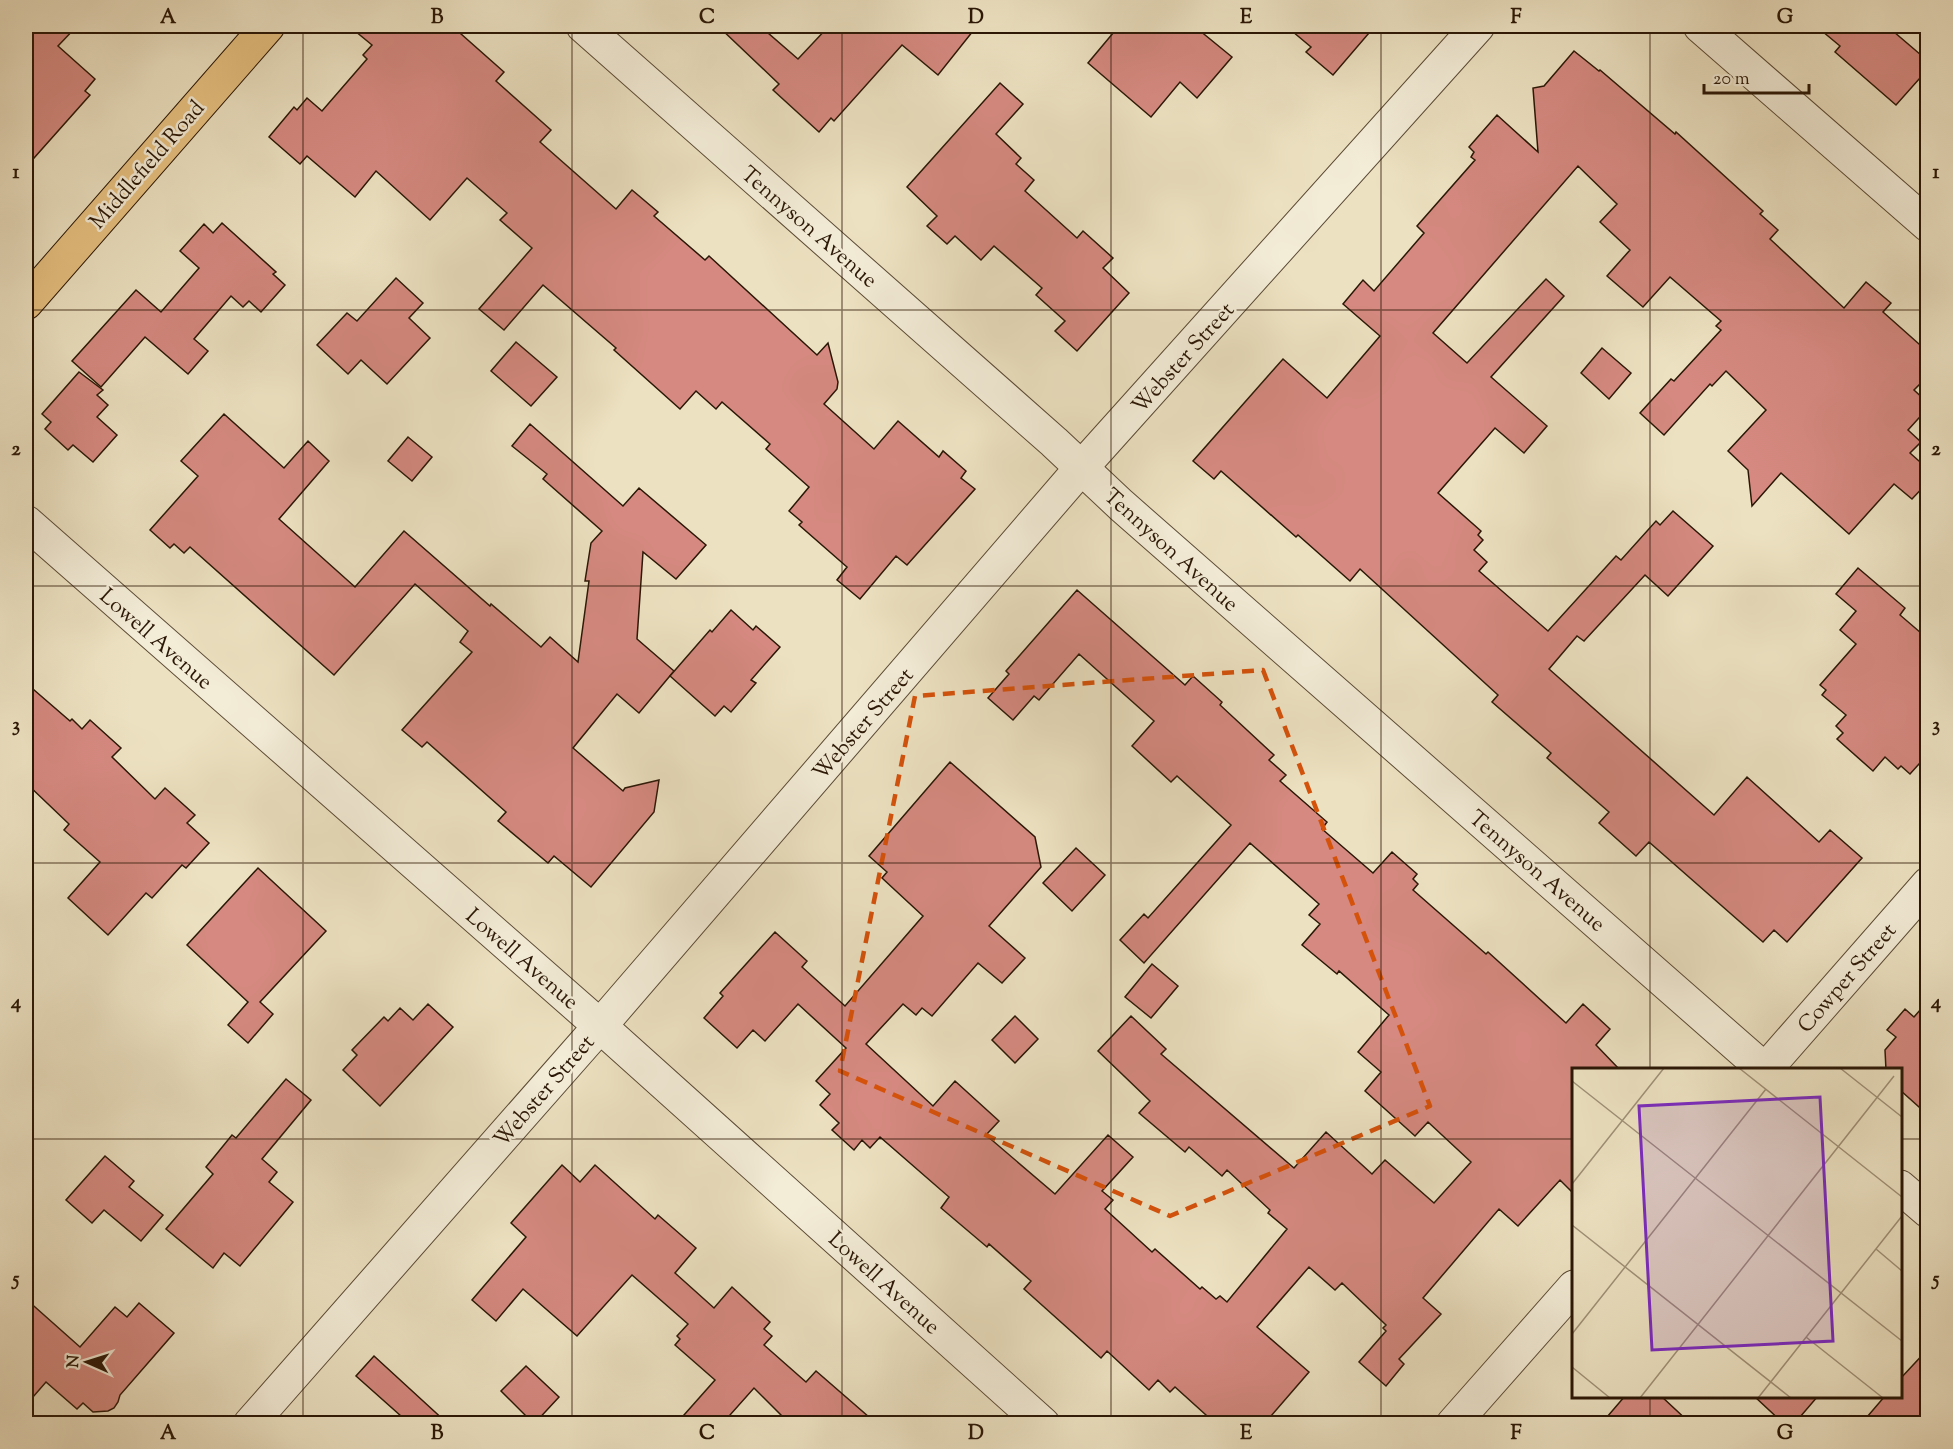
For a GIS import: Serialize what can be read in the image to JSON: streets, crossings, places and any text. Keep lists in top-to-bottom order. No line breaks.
{"streets":{"main road":["Middlefield Road"],"street":["Tennyson Avenue","Webster Street","Lowell Avenue","Cowper Street"]},"crossings":[["Tennyson Avenue","Webster Street"],["Webster Street","Lowell Avenue"]],"scale_bar":"20 m","north":"left","grid":{"columns":["A","B","C","D","E","F","G"],"rows":["1","2","3","4","5"]}}
